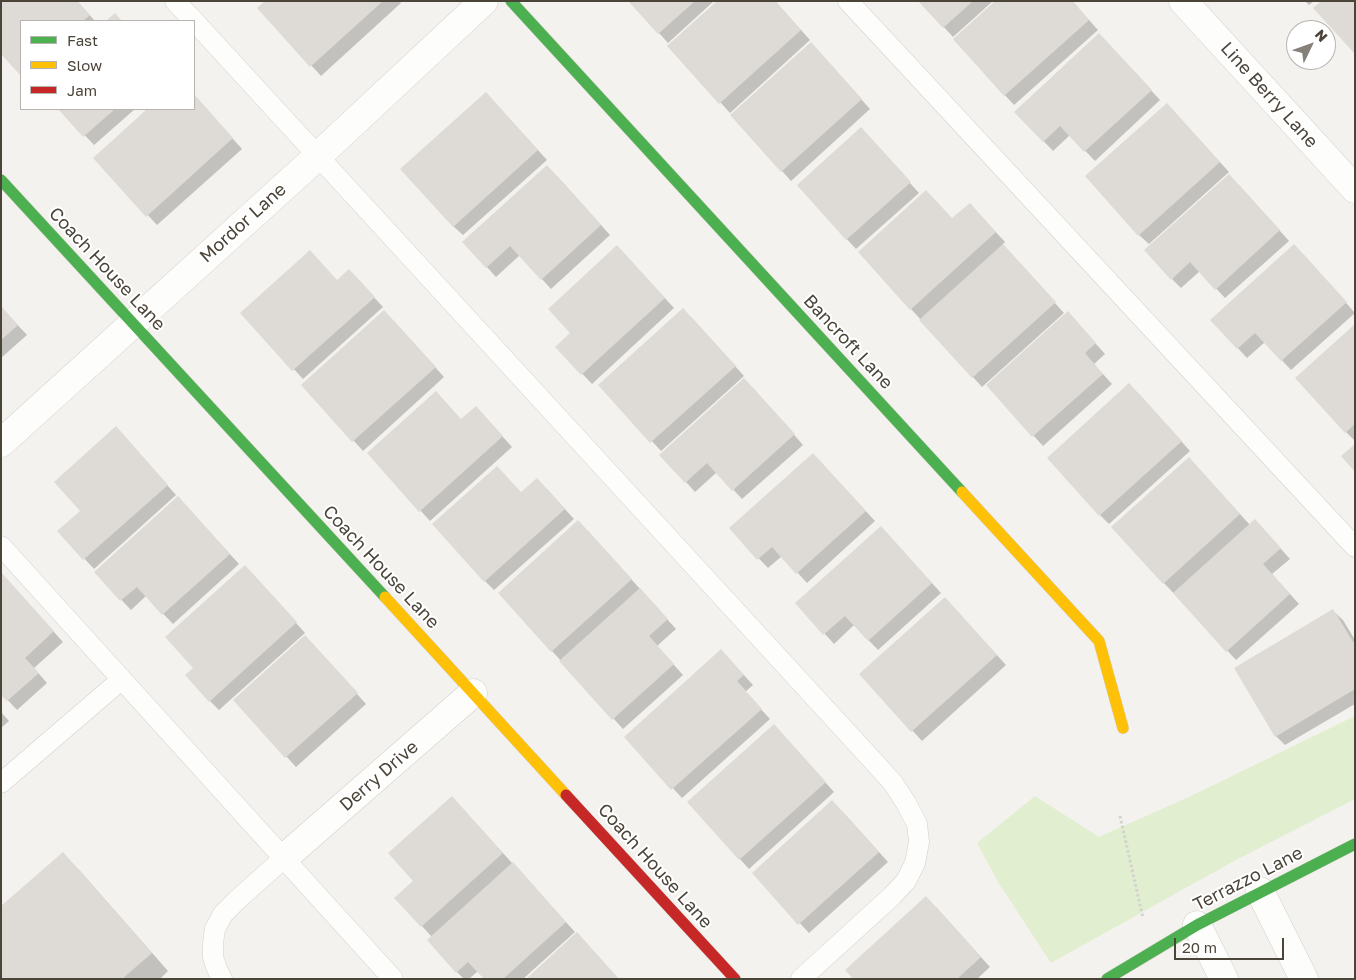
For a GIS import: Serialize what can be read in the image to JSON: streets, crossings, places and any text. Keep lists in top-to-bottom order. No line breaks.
{"streets":{"street":["Line Berry Lane","Mordor Lane","Coach House Lane","Bancroft Lane","Derry Drive","Terrazzo Lane"]},"crossings":[["Mordor Lane","Coach House Lane"],["Coach House Lane","Derry Drive"]],"legend":["Fast","Slow","Jam"],"scale_bar":"20 m","north":"top right"}
